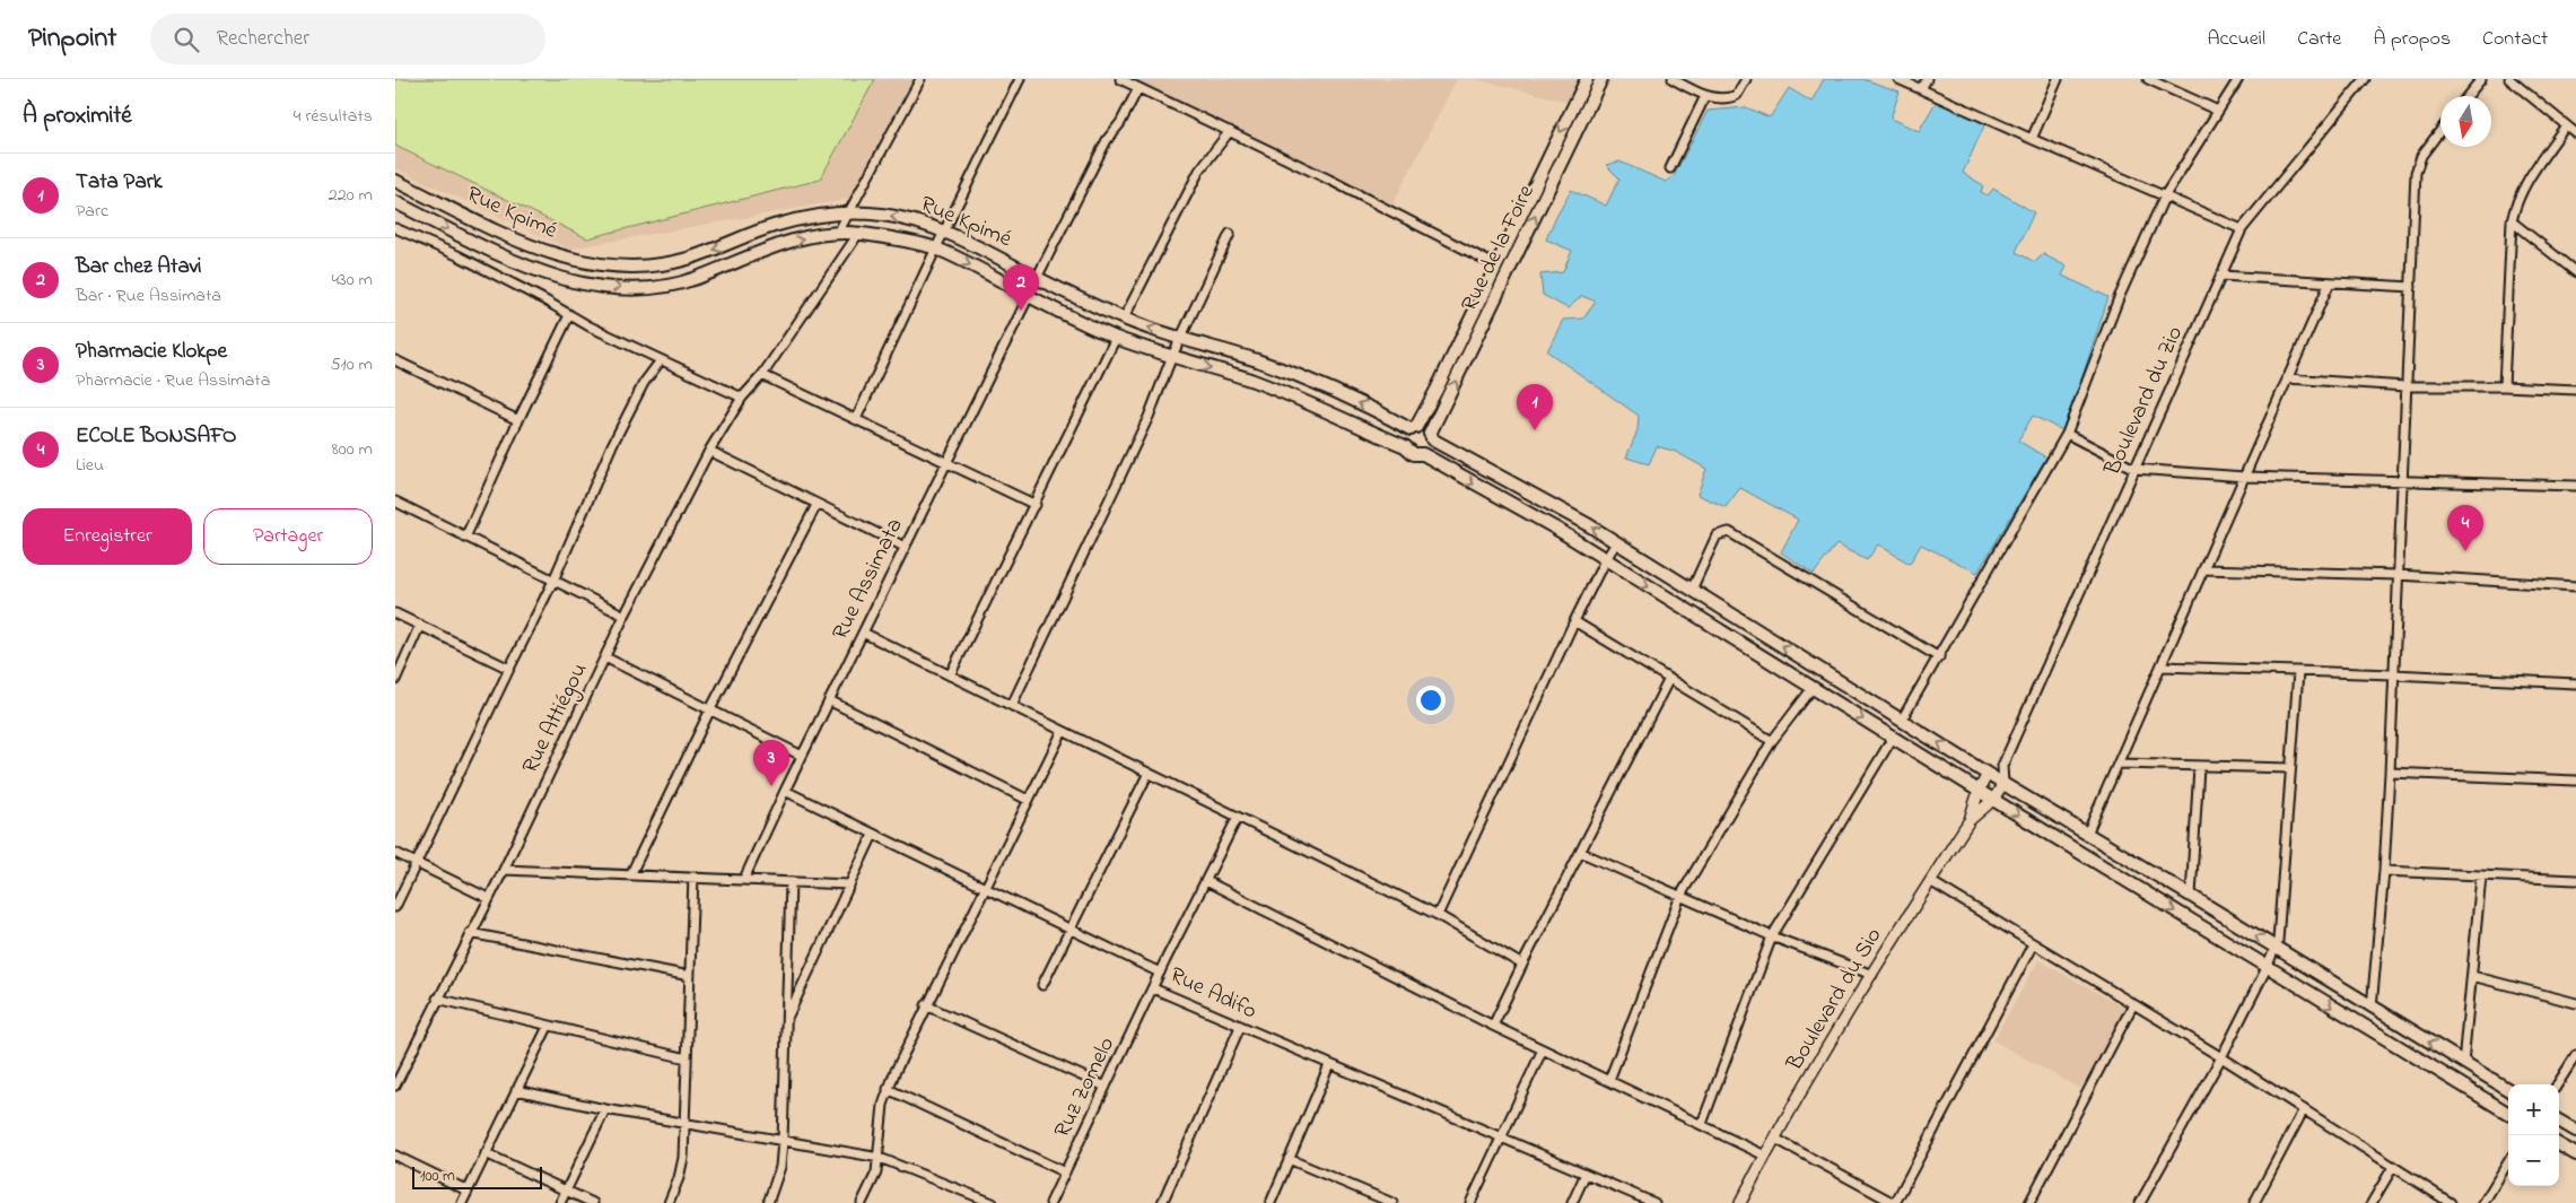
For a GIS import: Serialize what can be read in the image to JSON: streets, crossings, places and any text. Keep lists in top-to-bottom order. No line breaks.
{"streets":{"main road":["Rue Kpimé","Rue de la Foire"],"street":["Boulevard du Zio","Rue Assimata","Rue Attiégou","Rue Adifo","Boulevard du Sio","Ruz Zomelo"]},"crossings":[["Rue Kpimé","Rue de la Foire"],["Rue Kpimé","Rue Assimata"],["Rue Kpimé","Rue Attiégou"],["Boulevard du Zio","Boulevard du Sio"],["Rue Assimata","Rue Adifo"],["Rue Adifo","Ruz Zomelo"]],"scale_bar":"100 m","north":"bottom","page":{"header":"Pinpoint","search":"Rechercher","nav":["Accueil","Carte","À propos","Contact"],"heading":["À proximité","4 résultats"],"list":[{"mark":"1","name":"Tata Park","note":"Parc","value":"220 m"},{"mark":"2","name":"Bar chez Atavi","note":"Bar · Rue Assimata","value":"430 m"},{"mark":"3","name":"Pharmacie Klokpe","note":"Pharmacie · Rue Assimata","value":"510 m"},{"mark":"4","name":"ECOLE BONSAFO","note":"Lieu","value":"800 m"}],"pins":["2","1","4","3"],"buttons":["Enregistrer","Partager"],"map_buttons":["+","−"],"scale":"100 m"}}
